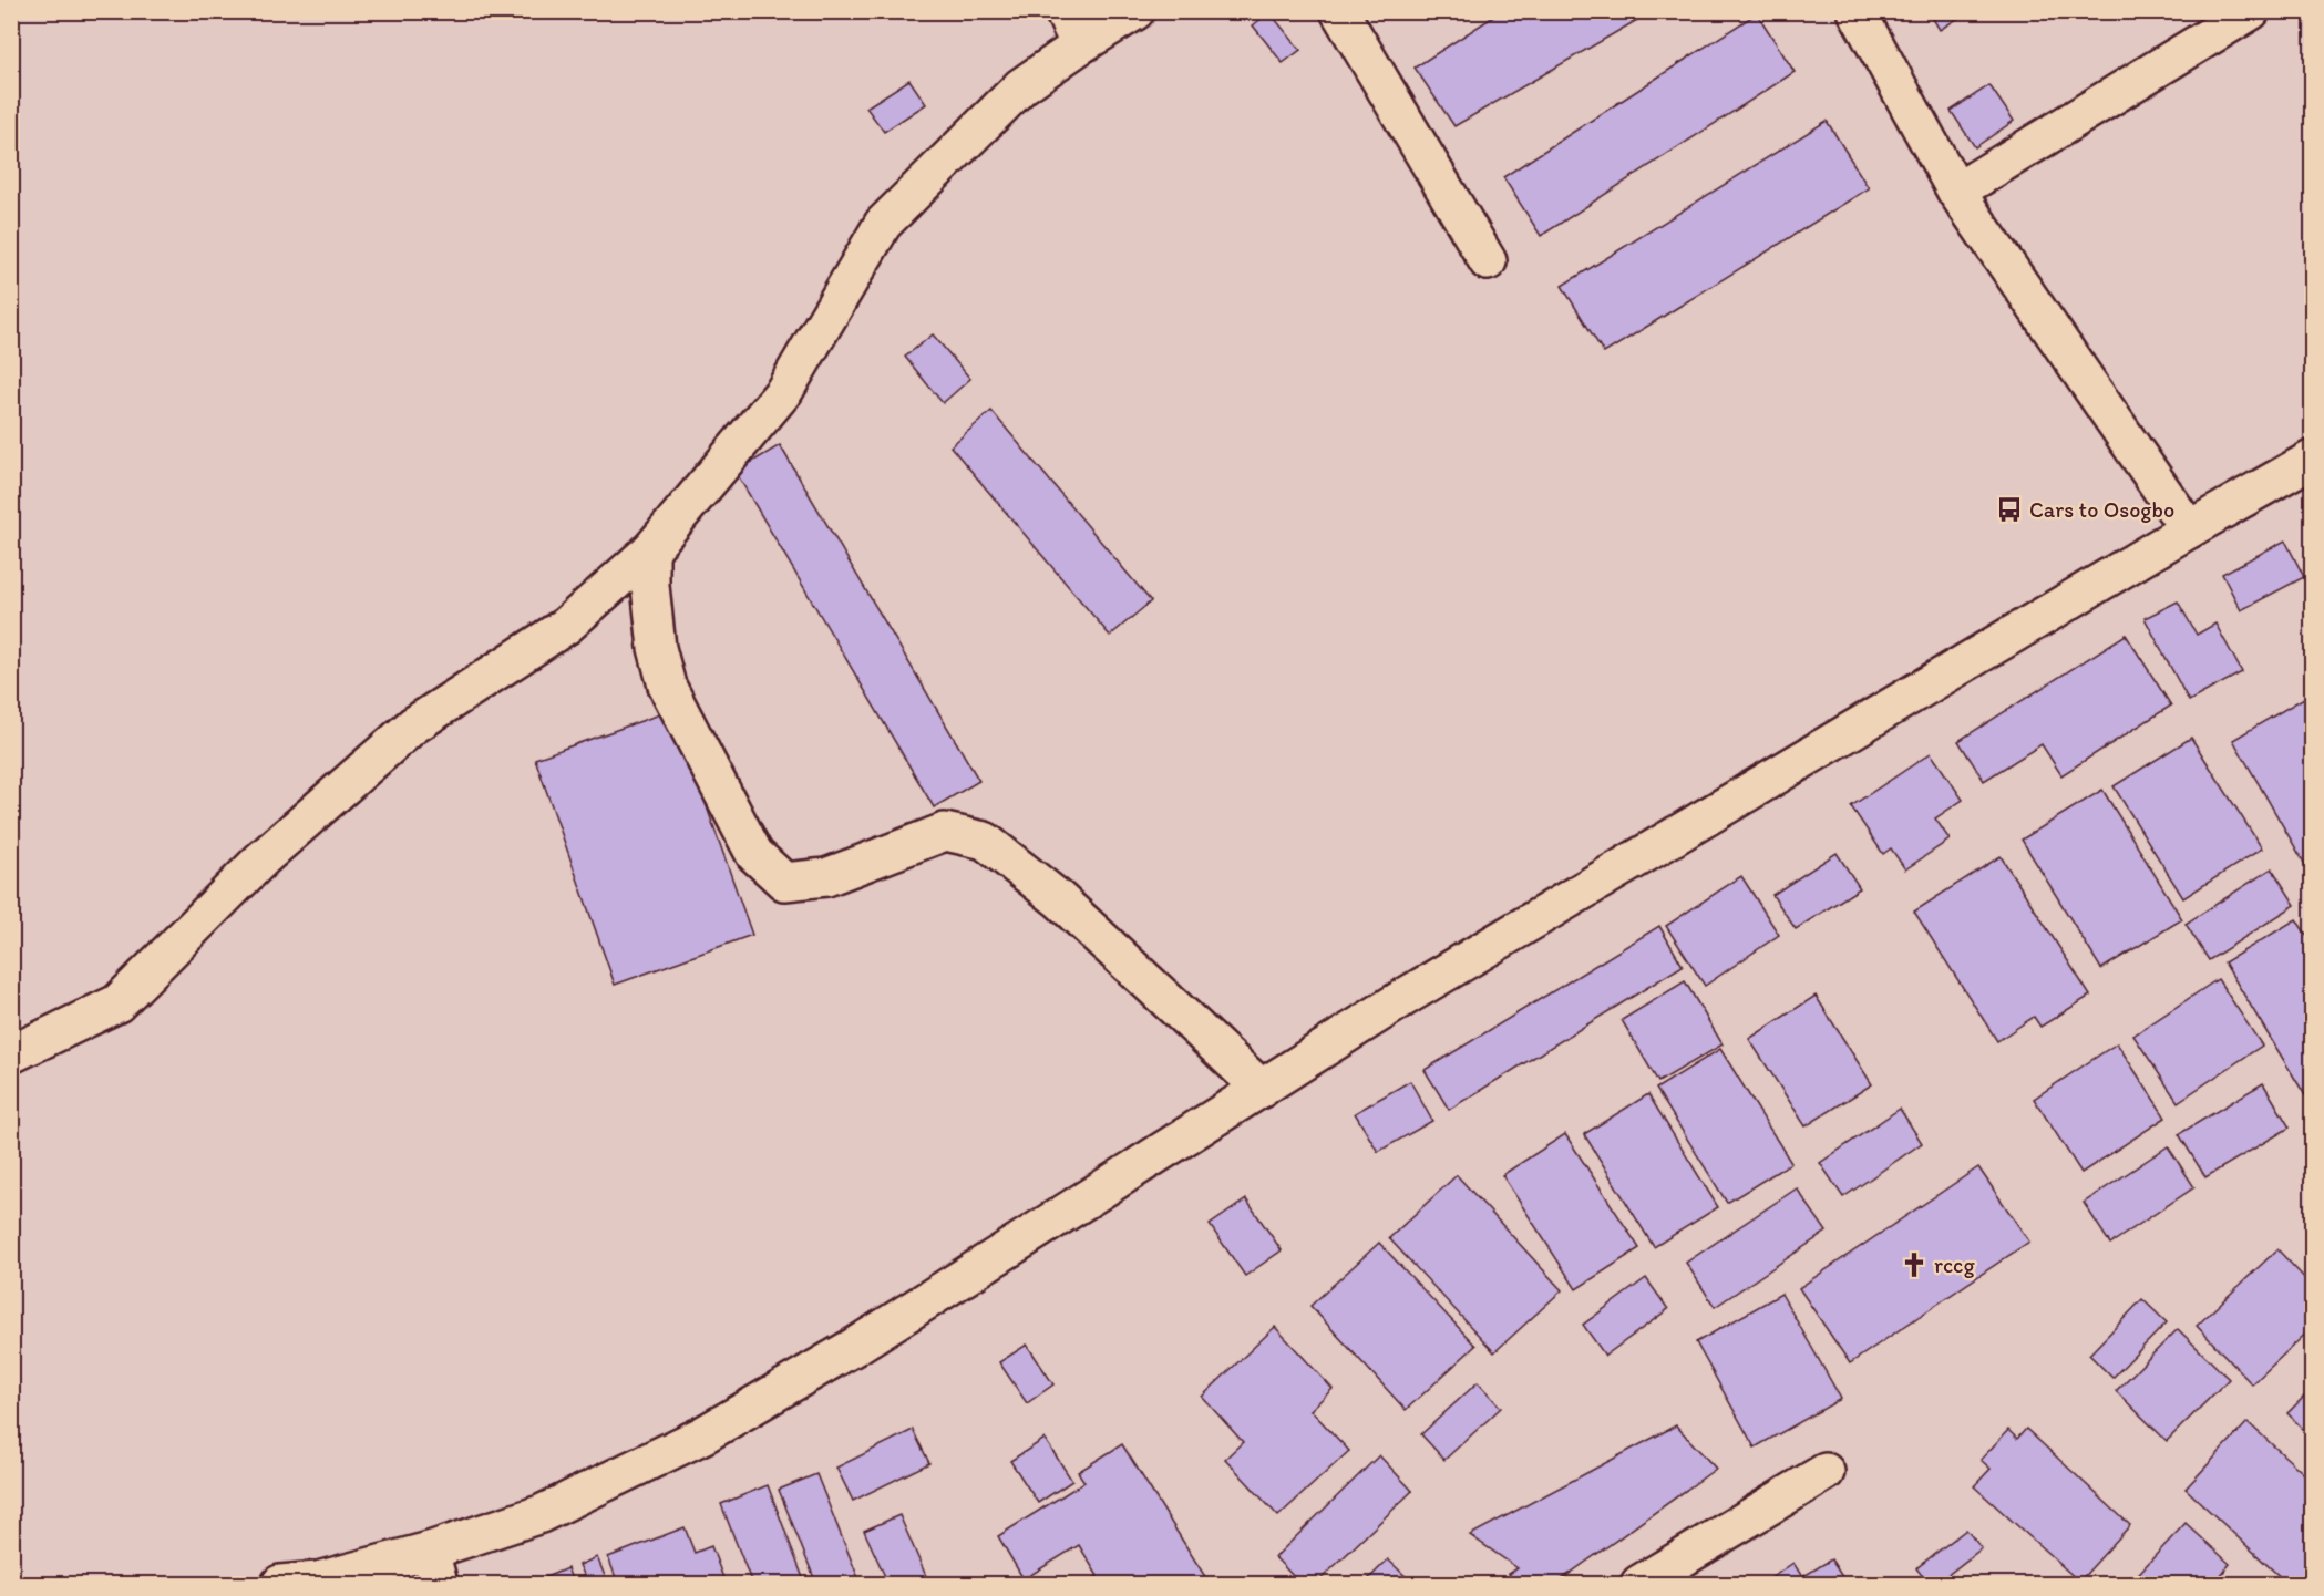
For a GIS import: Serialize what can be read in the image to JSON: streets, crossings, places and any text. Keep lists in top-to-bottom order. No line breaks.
{"places":{"bus stop":["Cars to Osogbo"],"church":["rccg"]}}
